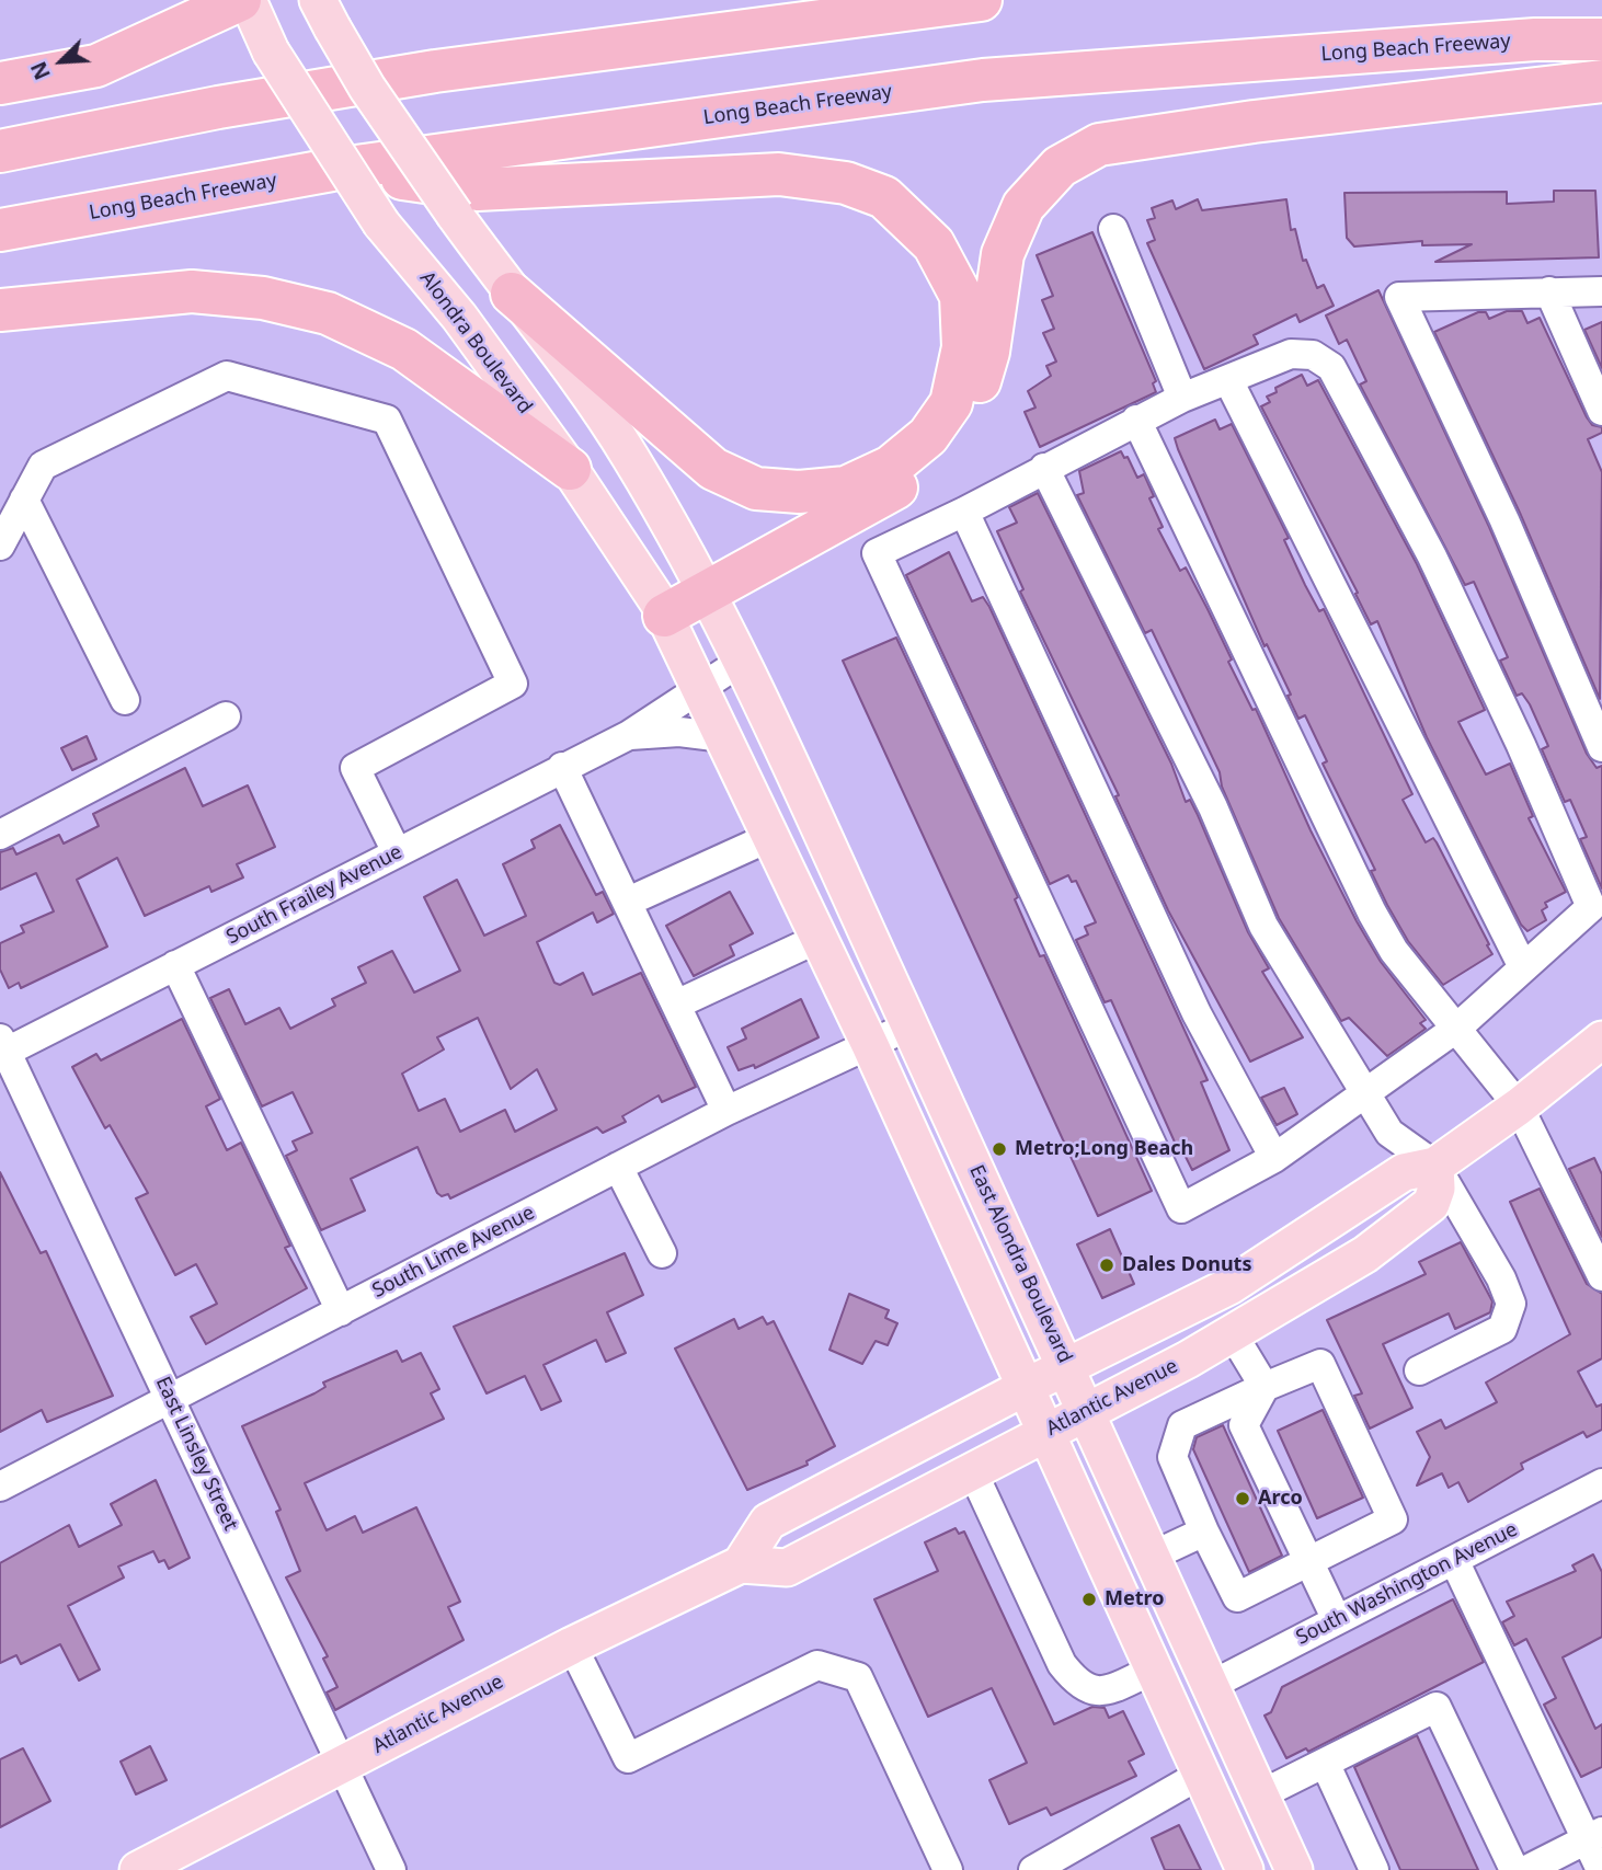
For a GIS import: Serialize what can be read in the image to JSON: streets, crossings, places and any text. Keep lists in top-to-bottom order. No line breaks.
{"streets":{"highway":["Long Beach Freeway"],"main road":["Alondra Boulevard","East Alondra Boulevard","Atlantic Avenue"],"street":["South Frailey Avenue","South Lime Avenue","East Linsley Street","South Washington Avenue"]},"crossings":[["Alondra Boulevard","South Frailey Avenue"],["South Frailey Avenue","East Alondra Boulevard"],["South Frailey Avenue","East Linsley Street"],["South Lime Avenue","East Alondra Boulevard"],["South Lime Avenue","East Linsley Street"],["East Alondra Boulevard","Atlantic Avenue"],["East Alondra Boulevard","South Washington Avenue"],["Atlantic Avenue","East Linsley Street"]],"places":["Metro;Long Beach","Dales Donuts","Arco","Metro"],"north":"bottom left"}
